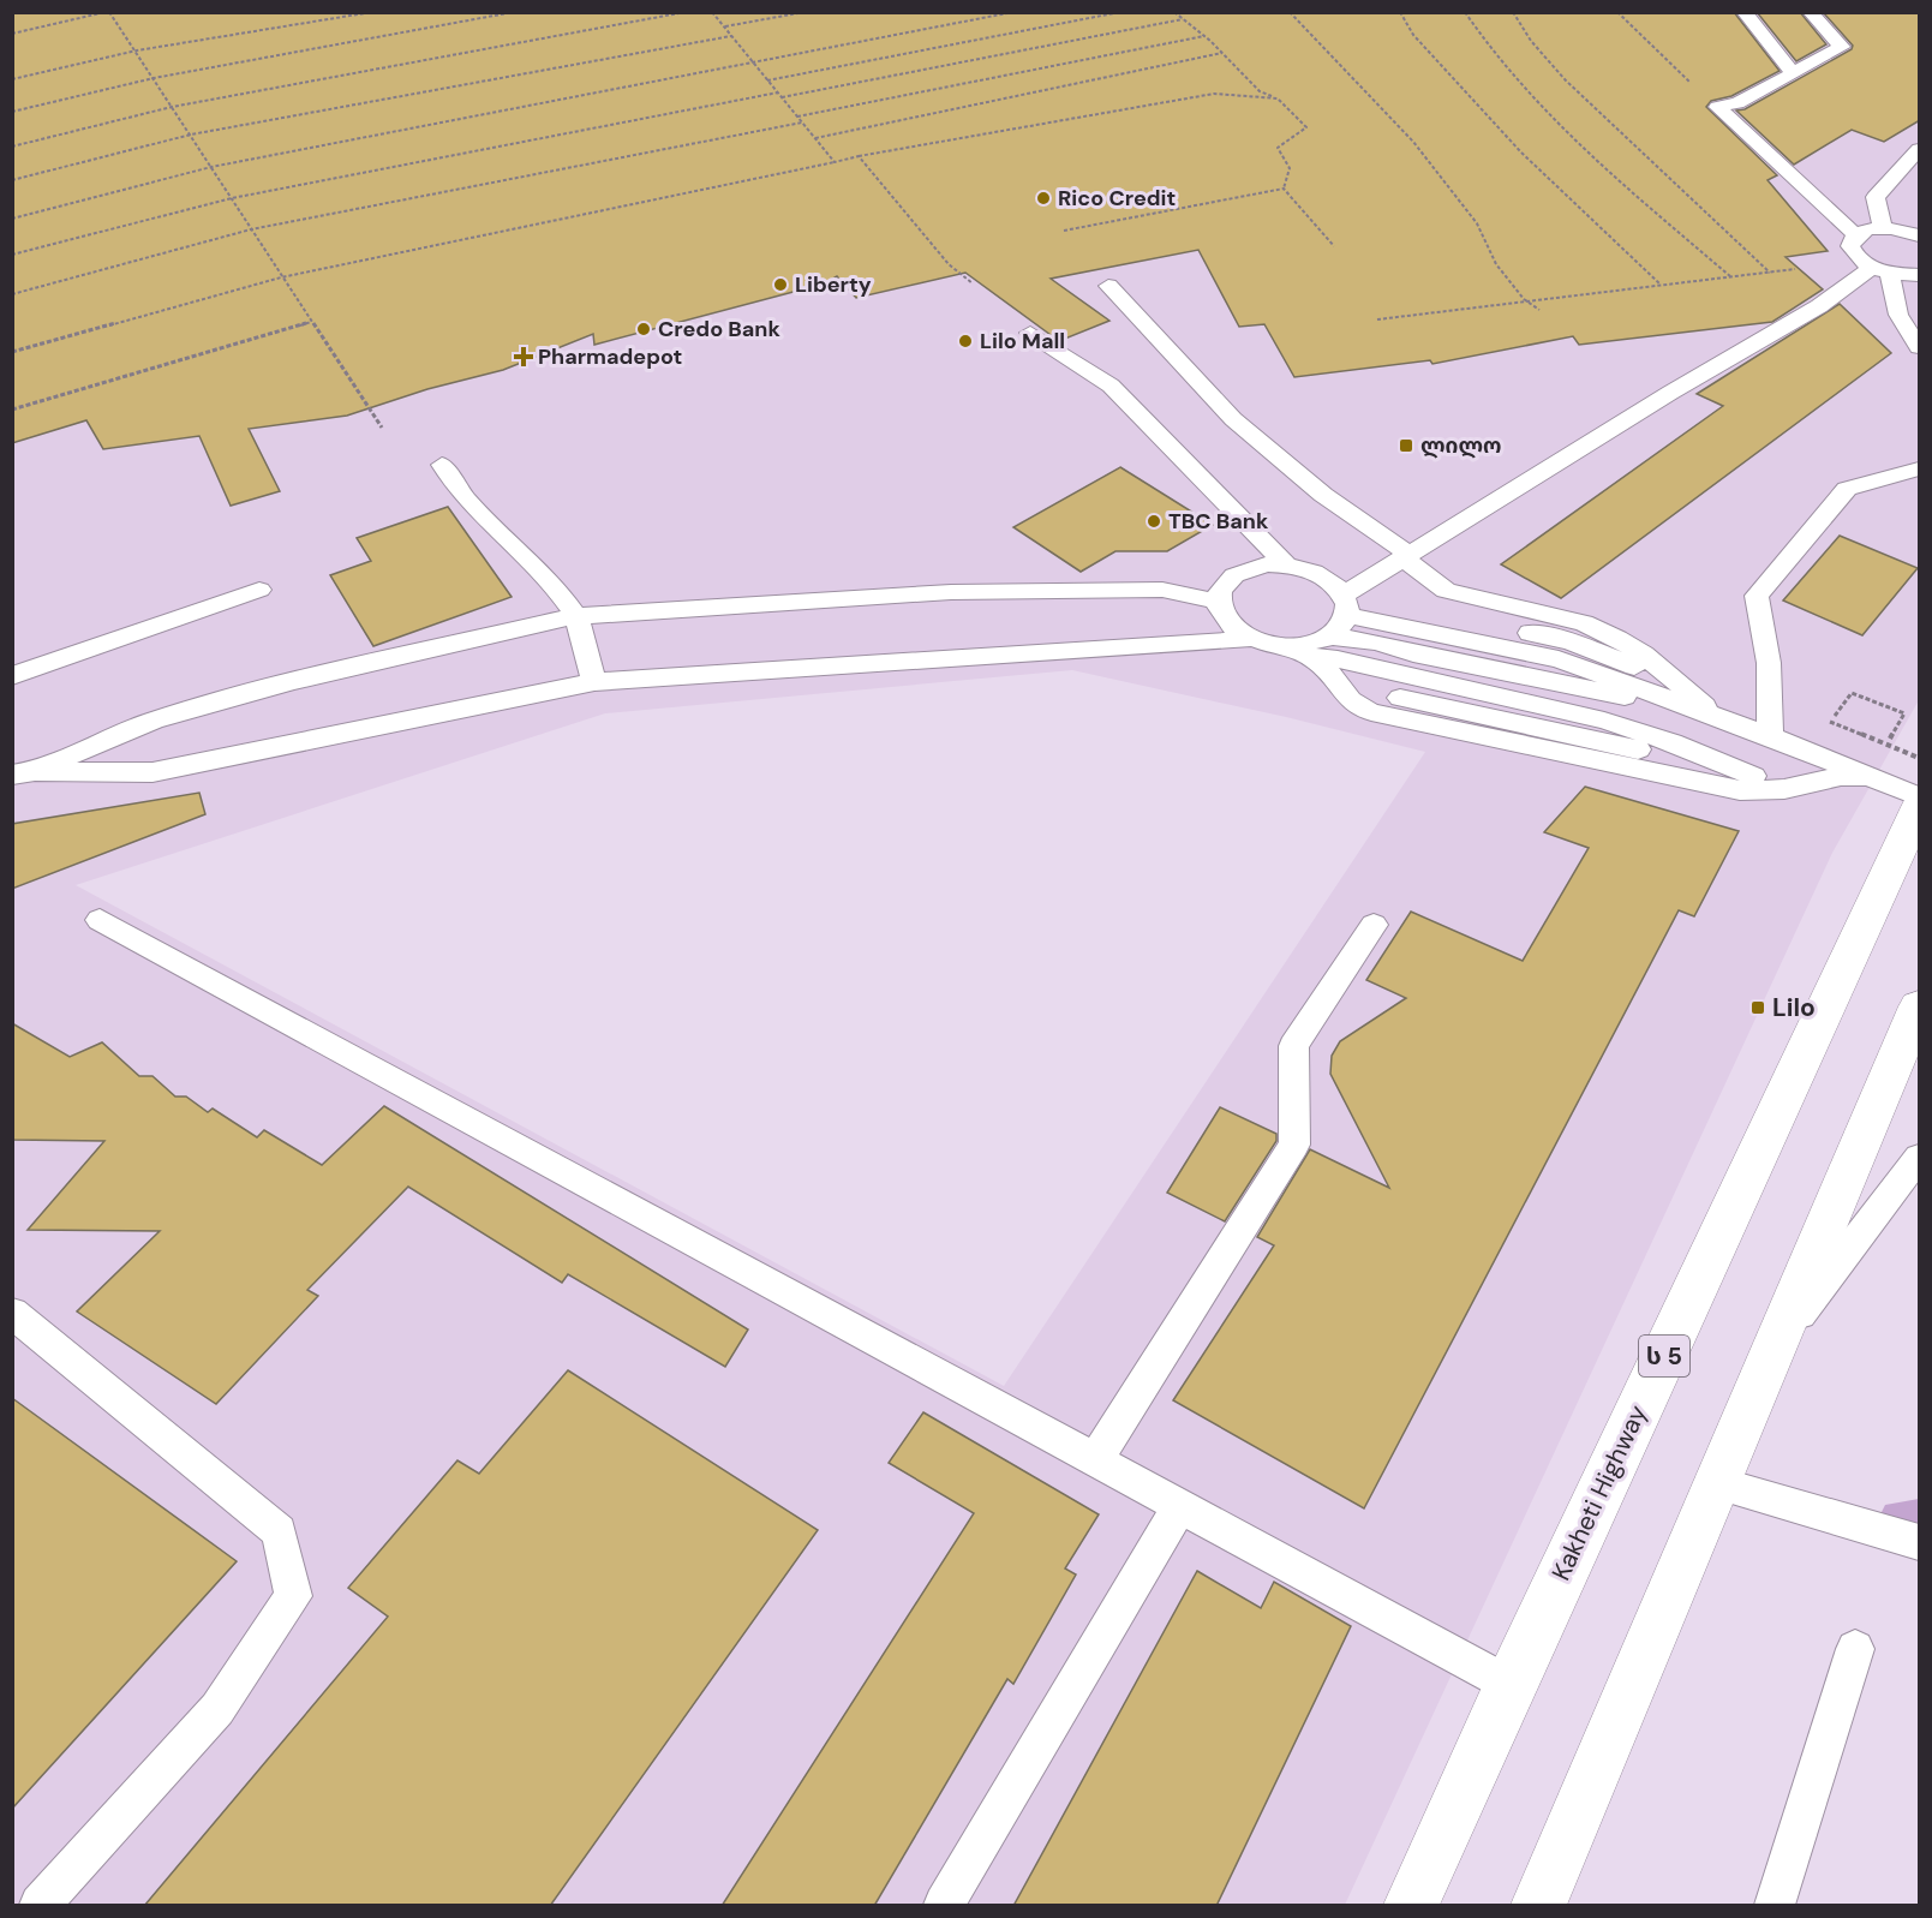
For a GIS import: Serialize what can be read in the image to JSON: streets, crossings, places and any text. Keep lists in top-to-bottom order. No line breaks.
{"streets":{"highway":["ს 5","Kakheti Highway"]},"places":{"other":["Rico Credit","Liberty","Credo Bank","Lilo Mall","TBC Bank"],"health":["Pharmadepot"],"transit":["ლილო","Lilo"]}}
